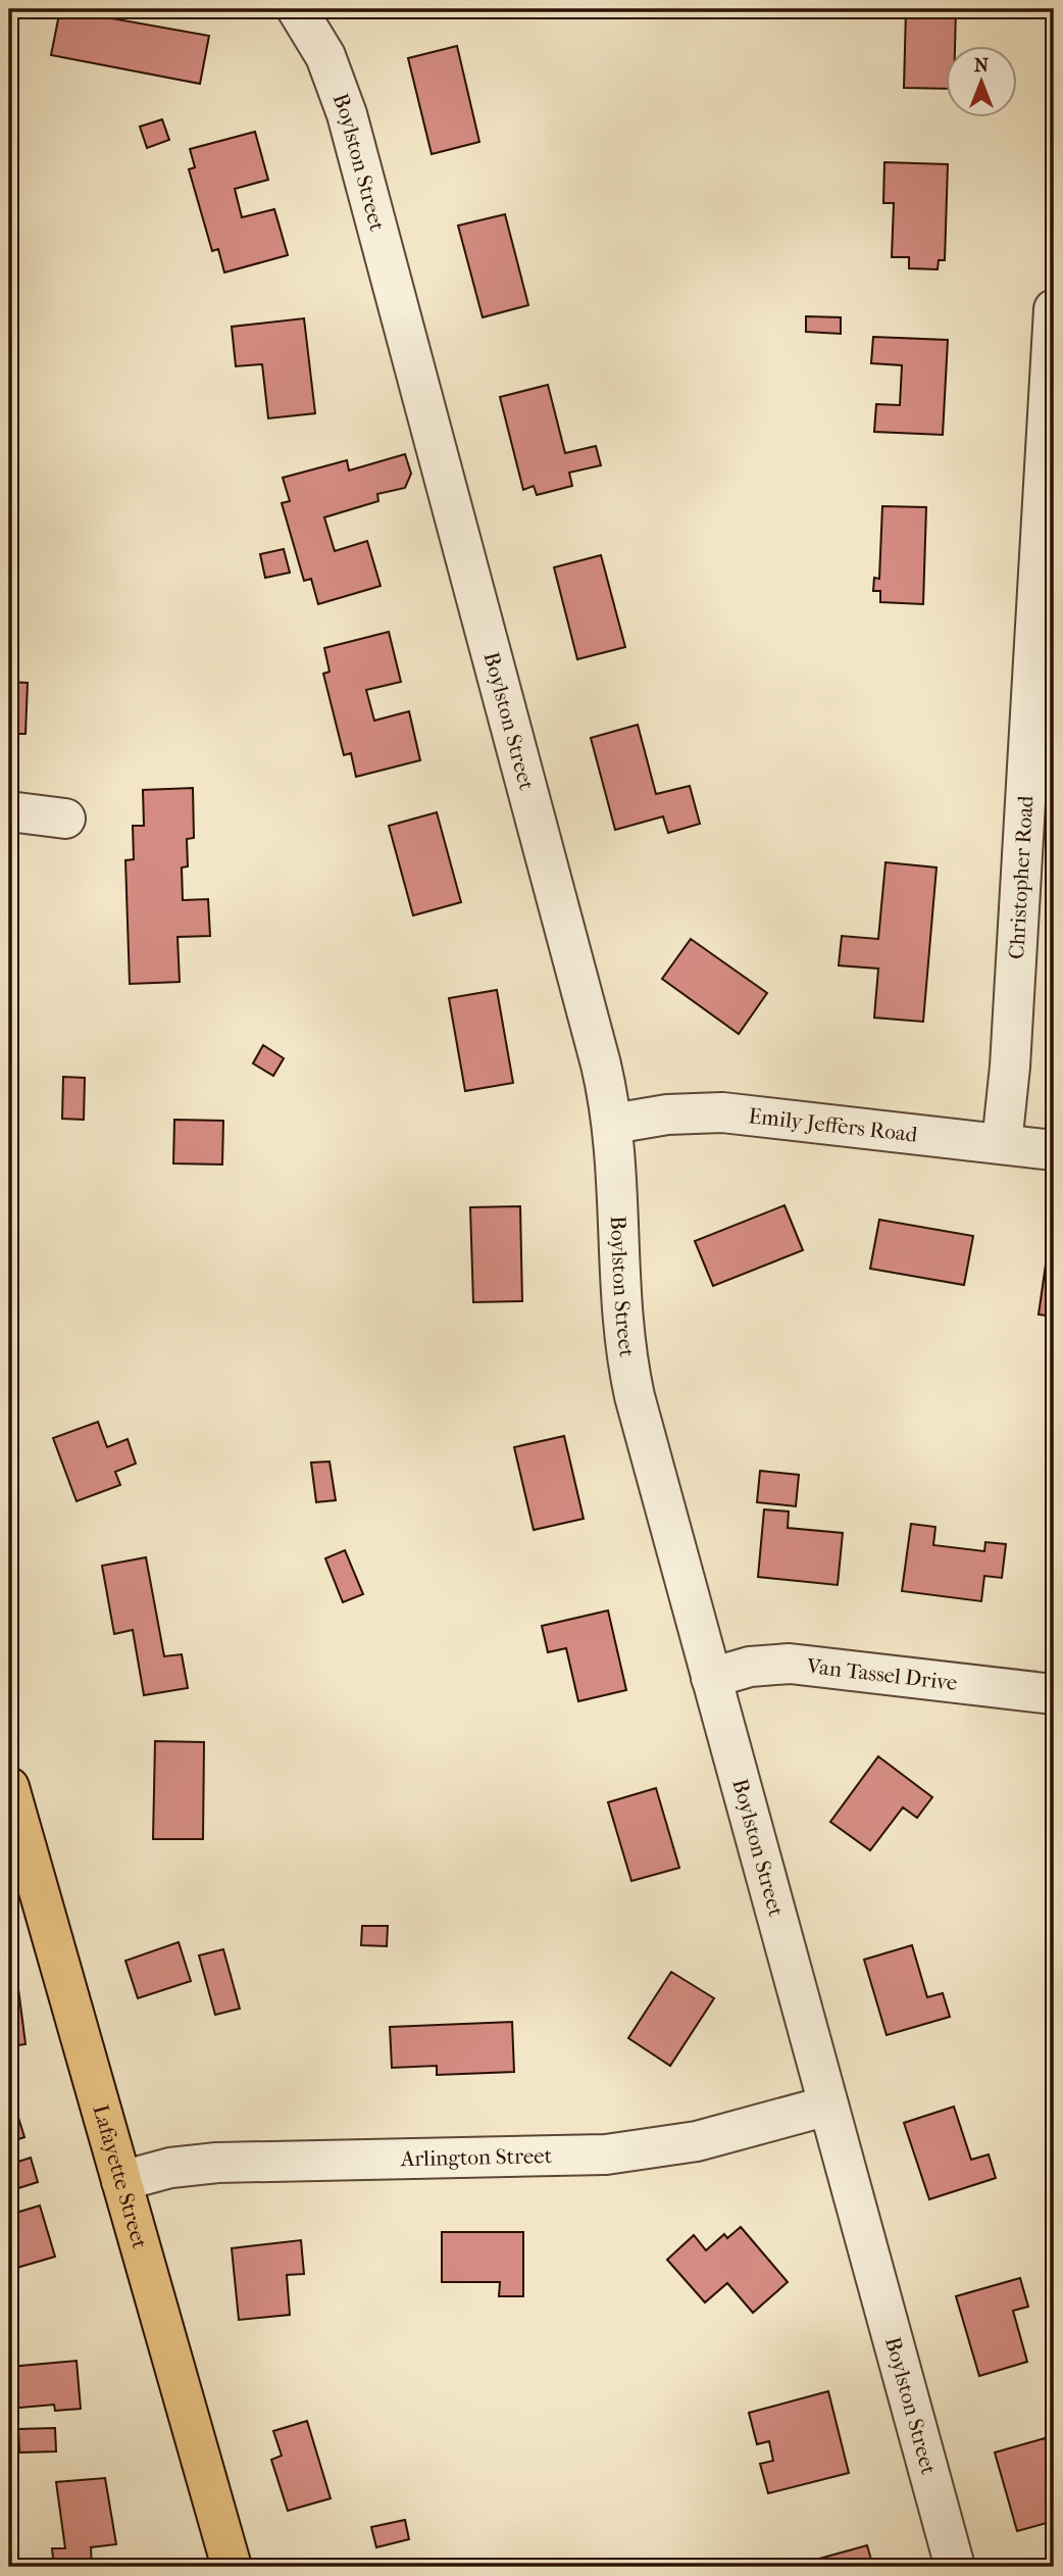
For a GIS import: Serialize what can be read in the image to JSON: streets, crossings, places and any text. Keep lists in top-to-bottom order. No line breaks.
{"streets":{"main road":["Lafayette Street"],"street":["Boylston Street","Christopher Road","Emily Jeffers Road","Van Tassel Drive","Arlington Street"]},"crossings":[["Boylston Street","Emily Jeffers Road"],["Boylston Street","Van Tassel Drive"],["Boylston Street","Arlington Street"],["Christopher Road","Emily Jeffers Road"],["Arlington Street","Lafayette Street"]],"north":"top"}
